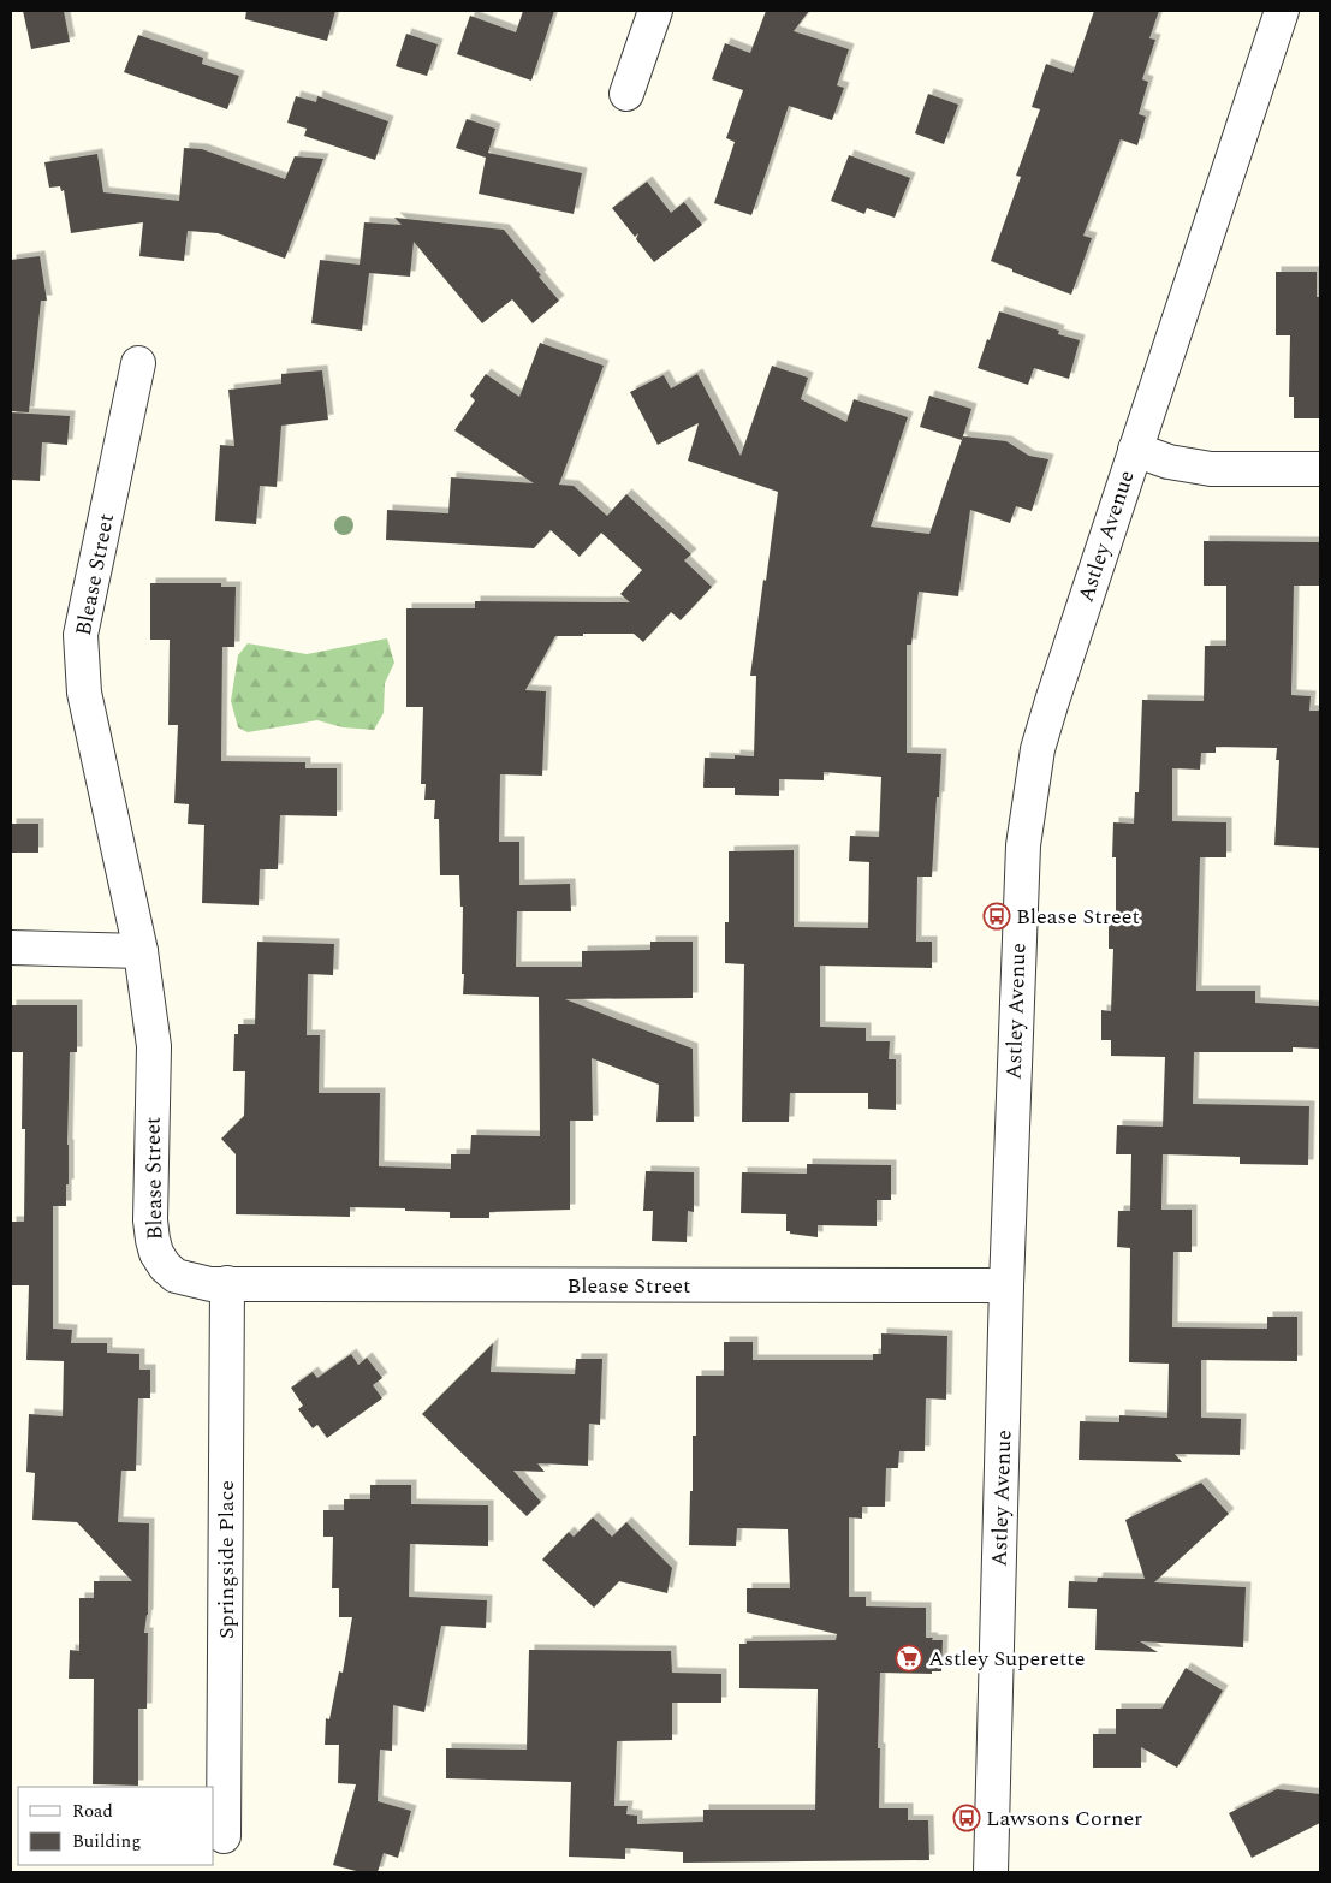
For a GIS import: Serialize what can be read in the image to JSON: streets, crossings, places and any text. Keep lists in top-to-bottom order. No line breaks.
{"streets":{"street":["Astley Avenue","Blease Street","Springside Place"]},"crossings":[["Astley Avenue","Blease Street"],["Blease Street","Springside Place"]],"places":{"bus stop":["Blease Street","Lawsons Corner"],"supermarket":["Astley Superette"]},"legend":["Road","Building"]}
